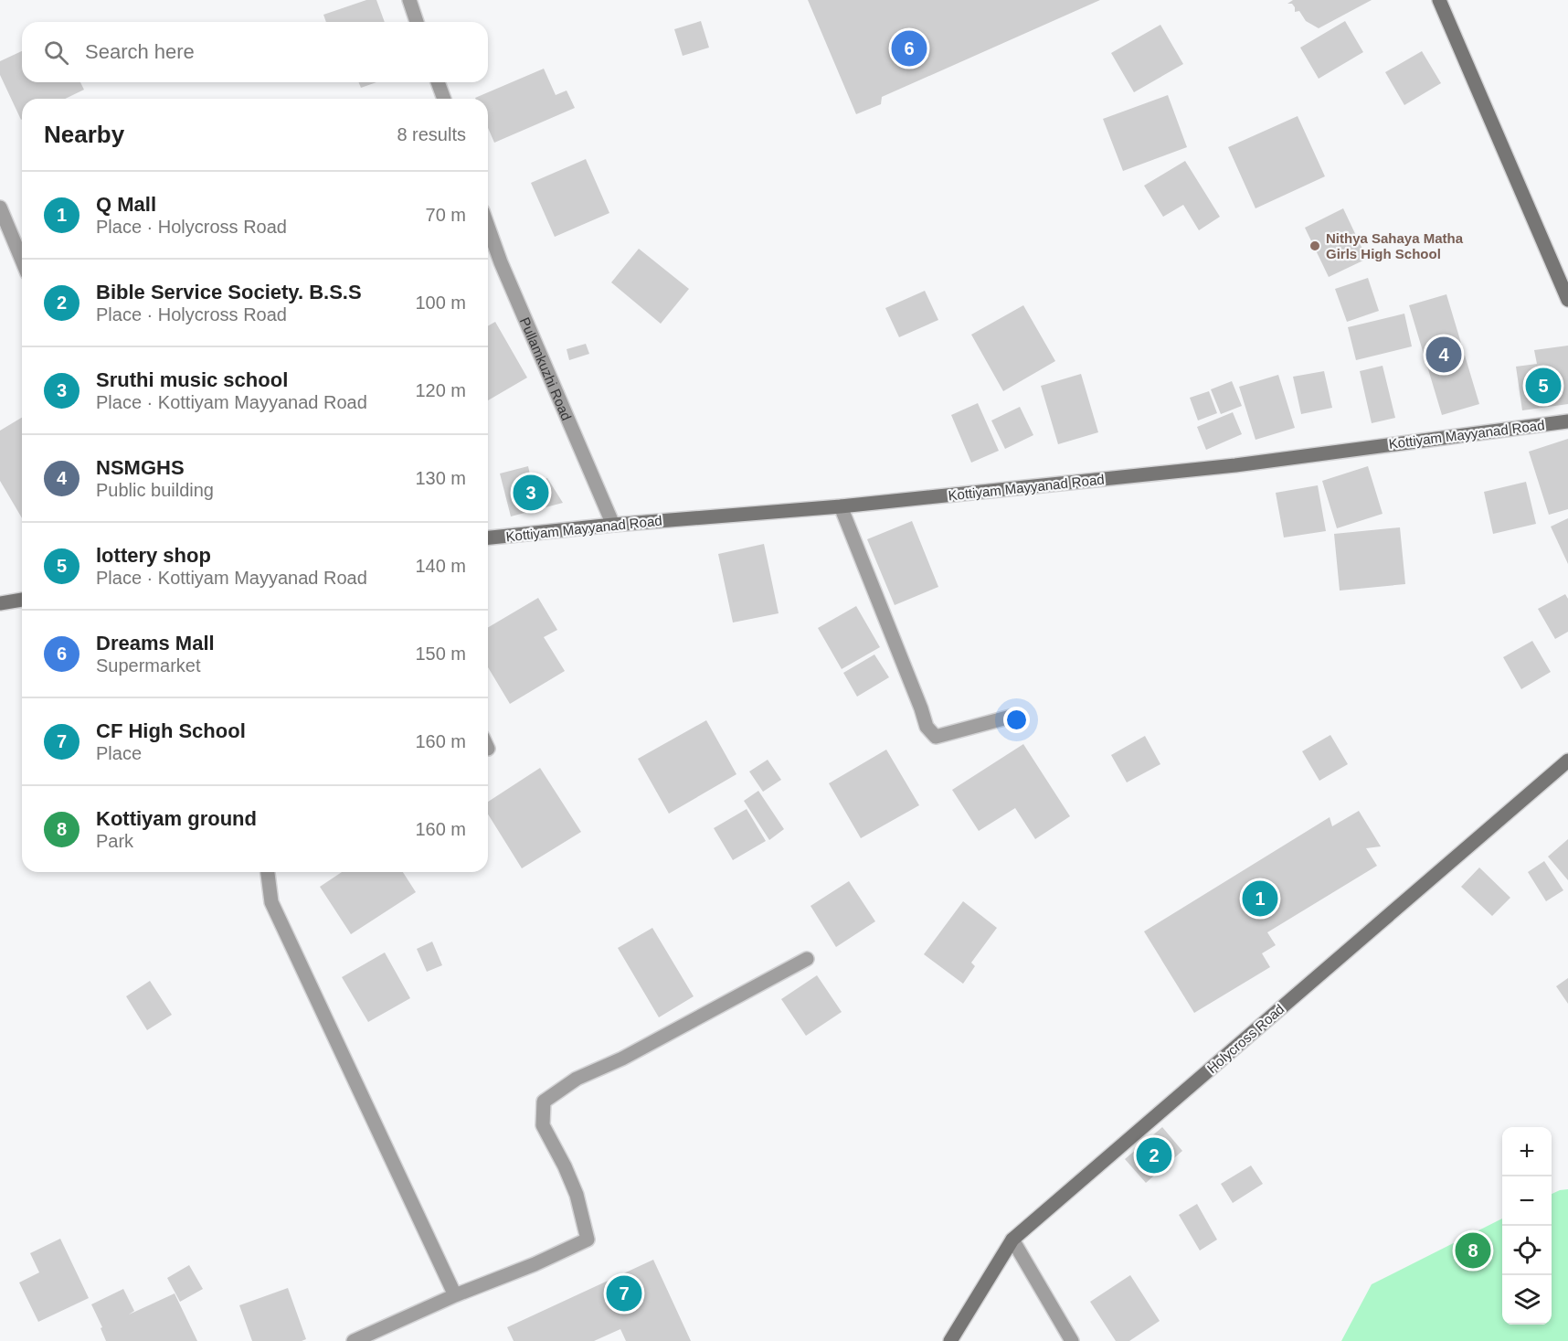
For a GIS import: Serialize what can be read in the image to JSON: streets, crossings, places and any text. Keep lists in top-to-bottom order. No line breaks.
{"streets":{"main road":["Kottiyam Mayyanad Road","Holycross Road"],"street":["Pullamkuzhi Road"]},"crossings":[["Pullamkuzhi Road","Kottiyam Mayyanad Road"]],"places":["Nithya Sahaya Matha Girls High School"],"page":{"search":"Search here","pins":["6","4","5","3","1","2","8","7"],"heading":["Nearby","8 results"],"list":[{"mark":"1","name":"Q Mall","note":"Place · Holycross Road","value":"70 m"},{"mark":"2","name":"Bible Service Society. B.S.S","note":"Place · Holycross Road","value":"100 m"},{"mark":"3","name":"Sruthi music school","note":"Place · Kottiyam Mayyanad Road","value":"120 m"},{"mark":"4","name":"NSMGHS","note":"Public building","value":"130 m"},{"mark":"5","name":"lottery shop","note":"Place · Kottiyam Mayyanad Road","value":"140 m"},{"mark":"6","name":"Dreams Mall","note":"Supermarket","value":"150 m"},{"mark":"7","name":"CF High School","note":"Place","value":"160 m"},{"mark":"8","name":"Kottiyam ground","note":"Park","value":"160 m"}],"map_buttons":["+","−"]}}
